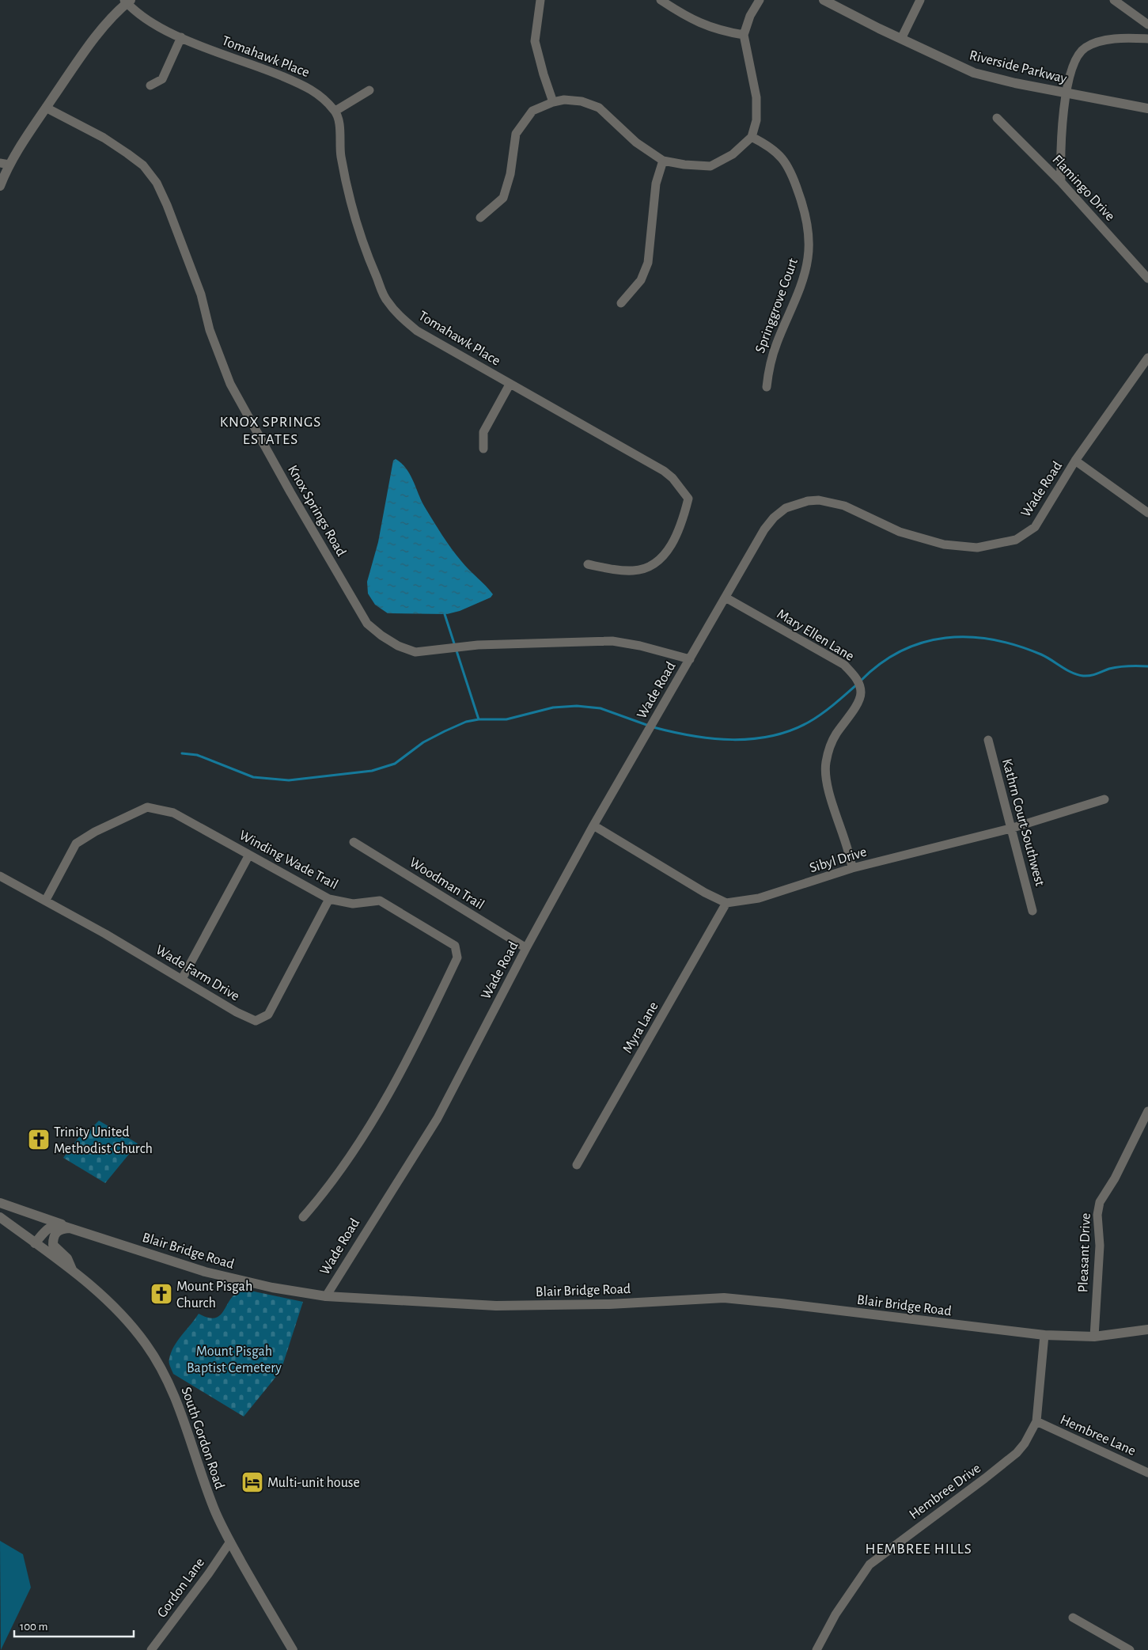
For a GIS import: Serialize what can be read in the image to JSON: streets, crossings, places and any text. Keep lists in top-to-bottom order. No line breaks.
{"streets":{"street":["Tomahawk Place","Riverside Parkway","Flamingo Drive","Springgrove Court","Wade Road","Knox Springs Road","Mary Ellen Lane","Kathrn Court Southwest","Winding Wade Trail","Sibyl Drive","Woodman Trail","Wade Farm Drive","Myra Lane","Blair Bridge Road","Pleasant Drive","Hembree Lane","South Gordon Road","Hembree Drive","Gordon Lane"]},"crossings":[["Wade Road","Knox Springs Road"],["Wade Road","Mary Ellen Lane"],["Wade Road","Woodman Trail"],["Wade Road","Blair Bridge Road"],["Mary Ellen Lane","Sibyl Drive"],["Kathrn Court Southwest","Sibyl Drive"],["Winding Wade Trail","Wade Farm Drive"],["Sibyl Drive","Myra Lane"],["Blair Bridge Road","Pleasant Drive"],["Blair Bridge Road","South Gordon Road"],["Blair Bridge Road","Hembree Drive"],["Hembree Lane","Hembree Drive"],["South Gordon Road","Gordon Lane"]],"districts":["KNOX SPRINGS ESTATES","HEMBREE HILLS"],"parks":["Mount Pisgah Baptist Cemetery"],"places":{"church":["Trinity United Methodist Church","Mount Pisgah Church"],"hotel":["Multi-unit house"]},"scale_bar":"100 m"}
